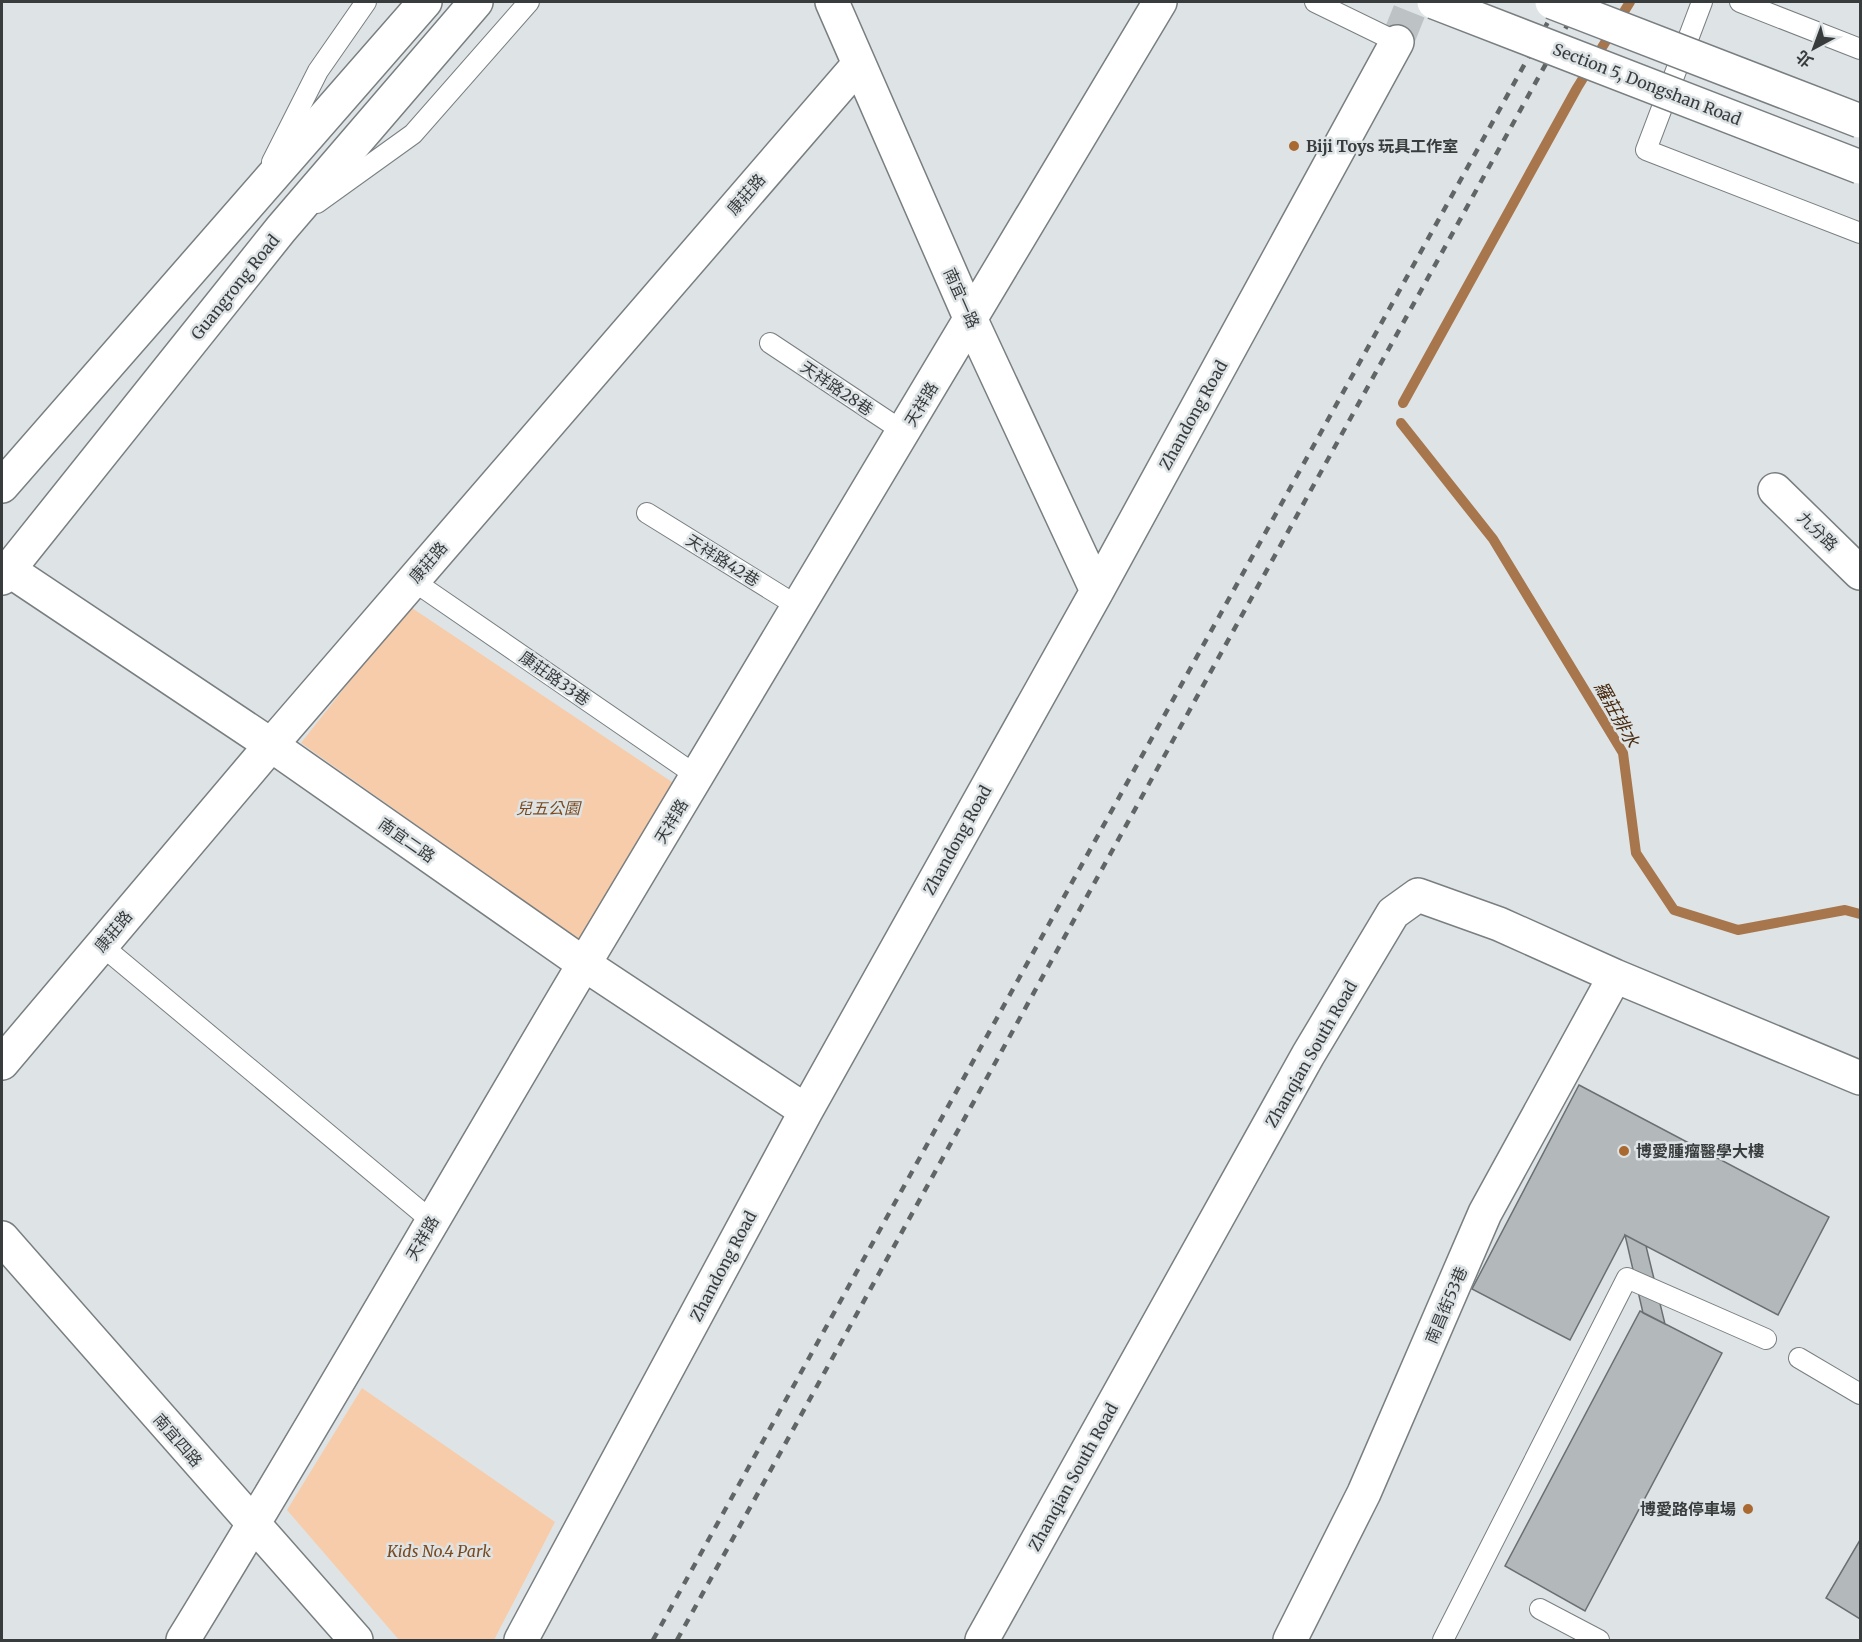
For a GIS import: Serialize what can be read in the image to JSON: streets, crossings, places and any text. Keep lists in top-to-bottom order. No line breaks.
{"streets":{"street":["Section 5, Dongshan Road","康莊路","Guangrong Road","南宜一路","天祥路","Zhandong Road","九分路","南宜二路","Zhanqian South Road","南昌街53巷","南宜四路"],"lane":["天祥路28巷","天祥路42巷","康莊路33巷"]},"crossings":[["康莊路","南宜一路"],["康莊路","康莊路33巷"],["康莊路","南宜二路"],["Guangrong Road","南宜二路"],["南宜一路","天祥路"],["南宜一路","Zhandong Road"],["天祥路28巷","天祥路"],["天祥路","天祥路42巷"],["天祥路","康莊路33巷"],["天祥路","南宜二路"],["天祥路","南宜四路"],["Zhandong Road","南宜二路"],["Zhanqian South Road","南昌街53巷"]],"water":["羅莊排水"],"parks":["兒五公園","Kids No.4 Park"],"places":["Biji Toys 玩具工作室","博愛腫瘤醫學大樓","博愛路停車場"],"north":"bottom left"}
